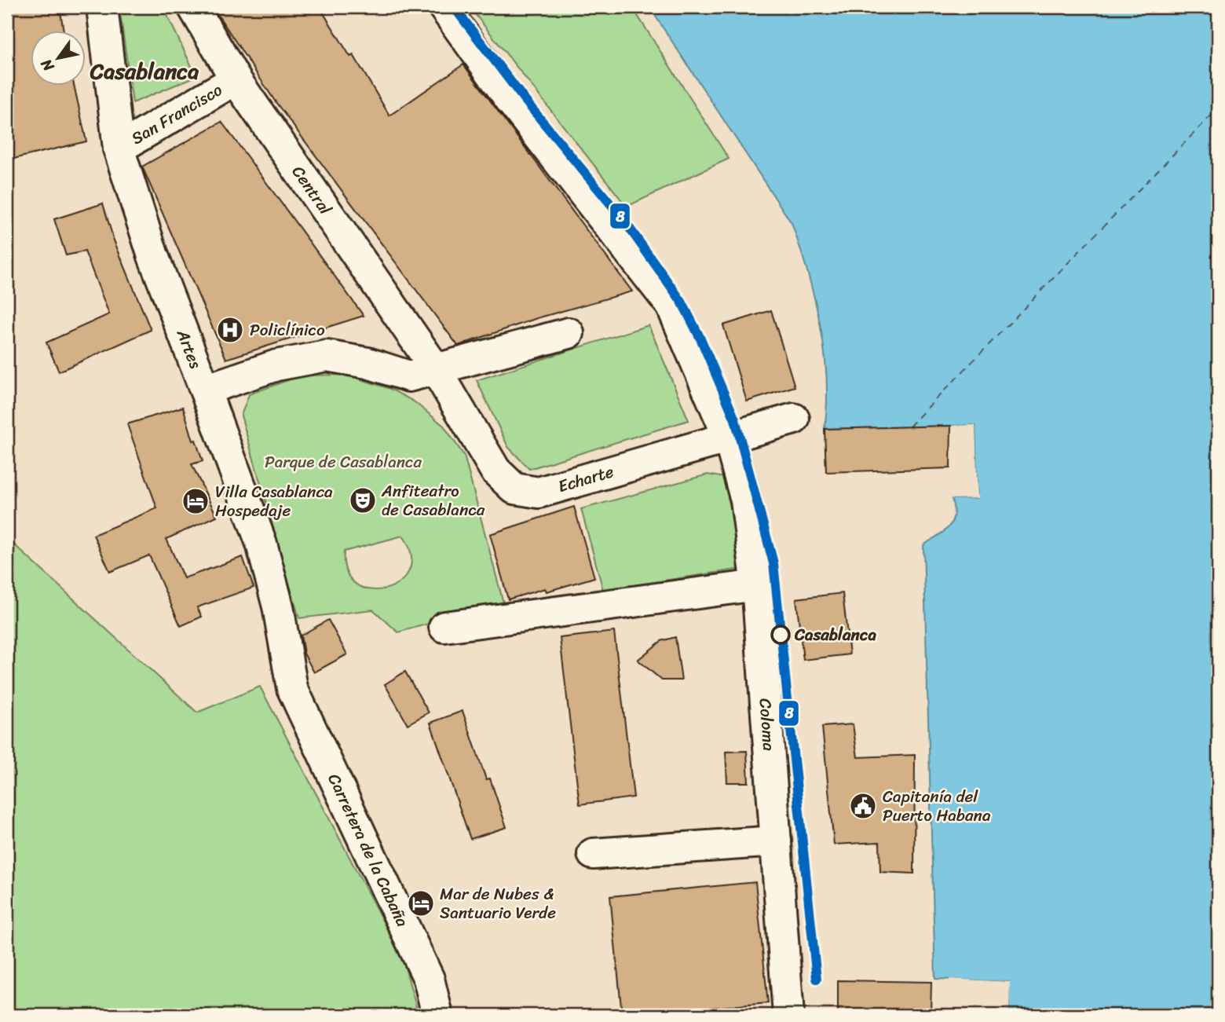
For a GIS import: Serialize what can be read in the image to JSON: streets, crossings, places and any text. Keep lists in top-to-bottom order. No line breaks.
{"streets":{"street":["San Francisco","Central","Artes","Echarte","Coloma","Carretera de la Cabaña"]},"crossings":[["San Francisco","Central"],["San Francisco","Artes"],["Central","Echarte"],["Artes","Carretera de la Cabaña"],["Echarte","Coloma"]],"districts":["Casablanca"],"parks":["Parque de Casablanca"],"places":{"hospital":["Policlínico"],"theatre":["Anfiteatro de Casablanca"],"hotel":["Villa Casablanca Hospedaje","Mar de Nubes & Santuario Verde"],"other":["Casablanca"],"public building":["Capitanía del Puerto Habana"]},"lines":["transit line 8"],"north":"bottom left"}
